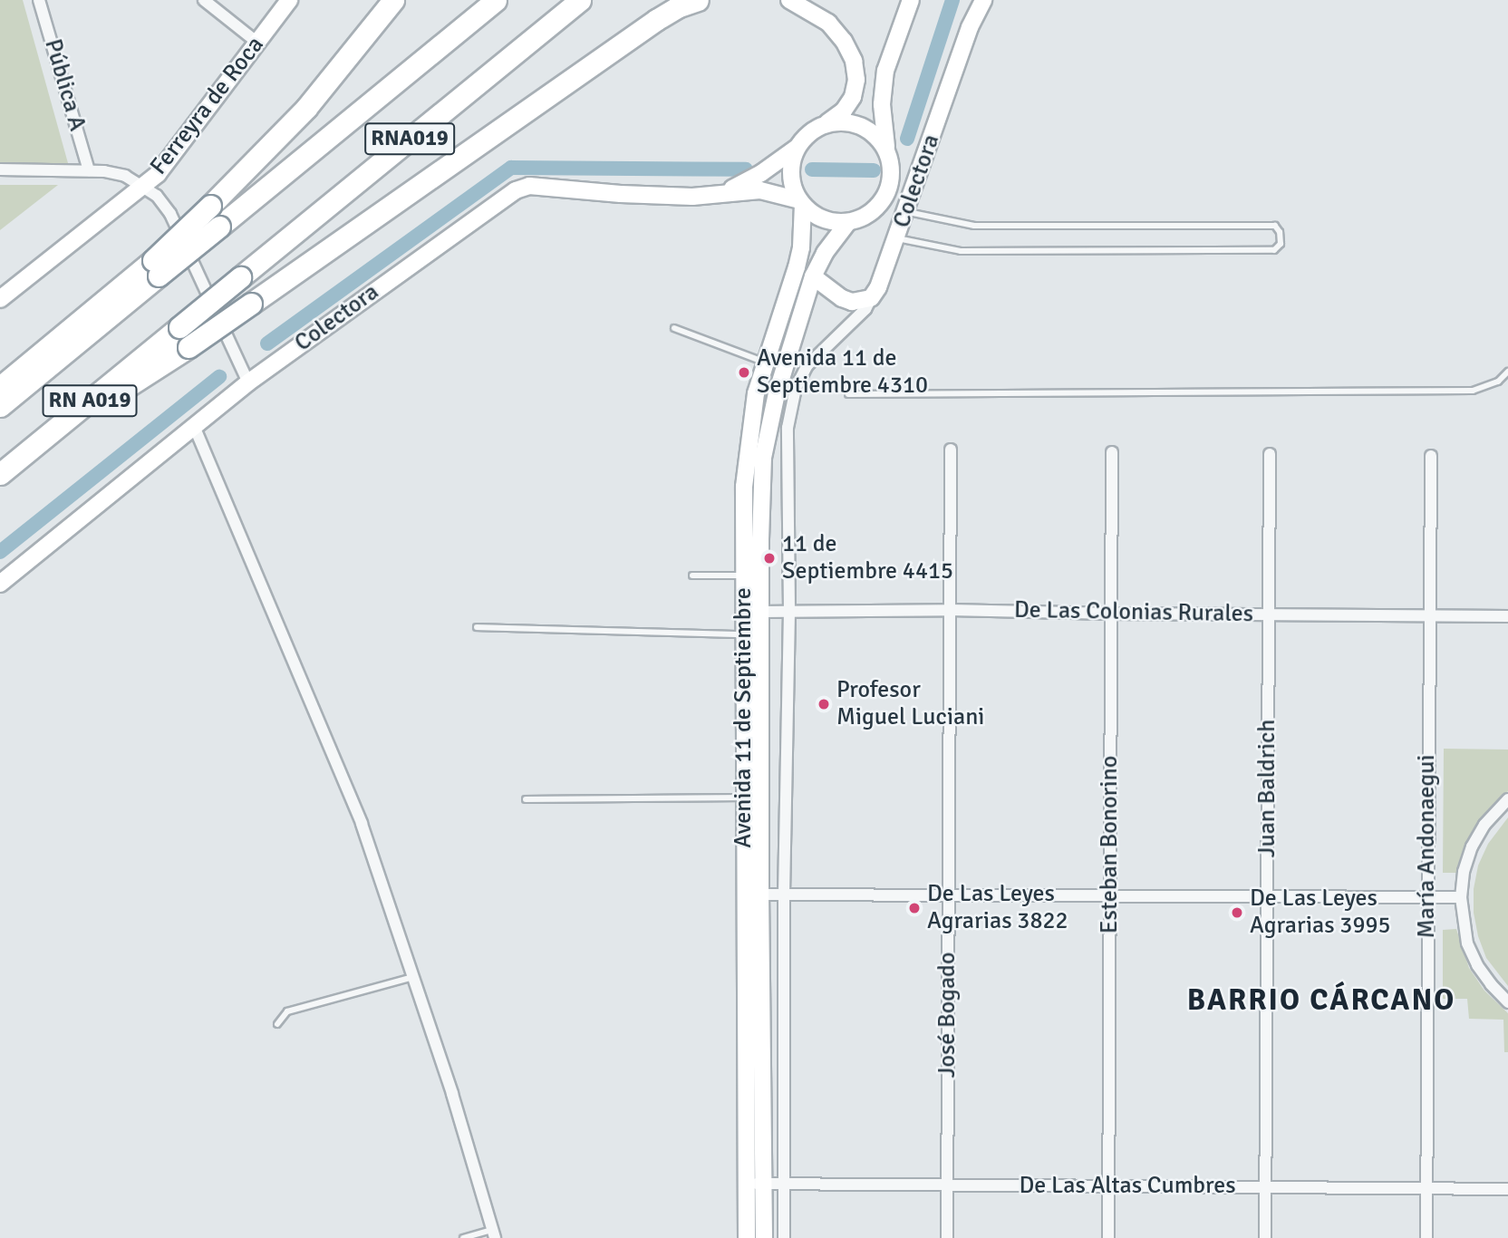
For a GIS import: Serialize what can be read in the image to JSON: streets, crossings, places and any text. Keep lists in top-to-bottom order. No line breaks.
{"streets":{"highway":["RNA019","RN A019"],"main road":["Ferreyra de Roca","Colectora","Avenida 11 de Septiembre"],"street":["Pública A","De Las Colonias Rurales","Juan Baldrich","Esteban Bonorino","María Andonaegui","José Bogado","De Las Altas Cumbres"]},"crossings":[["RNA019","RN A019"],["Colectora","Avenida 11 de Septiembre"],["De Las Colonias Rurales","Avenida 11 de Septiembre"],["De Las Colonias Rurales","Juan Baldrich"],["De Las Colonias Rurales","Esteban Bonorino"],["De Las Colonias Rurales","María Andonaegui"],["De Las Colonias Rurales","José Bogado"],["Avenida 11 de Septiembre","De Las Altas Cumbres"],["Juan Baldrich","De Las Altas Cumbres"],["Esteban Bonorino","De Las Altas Cumbres"],["María Andonaegui","De Las Altas Cumbres"],["José Bogado","De Las Altas Cumbres"]],"districts":["BARRIO CÁRCANO"],"places":["Avenida 11 de Septiembre 4310","11 de Septiembre 4415","Profesor Miguel Luciani","De Las Leyes Agrarias 3822","De Las Leyes Agrarias 3995"]}
